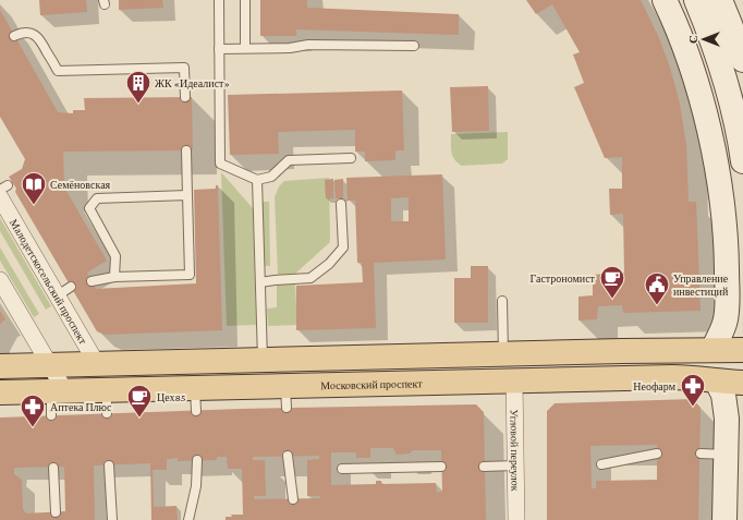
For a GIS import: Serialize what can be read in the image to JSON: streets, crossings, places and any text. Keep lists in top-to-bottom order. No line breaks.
{"streets":{"main road":["Московский проспект"],"street":["Малодетскосельский проспект","Угловой переулок"]},"crossings":[["Малодетскосельский проспект","Московский проспект"],["Московский проспект","Угловой переулок"]],"places":{"building":["ЖК «Идеалист»"],"library":["Семёновская"],"cafe":["Гастрономист","Цех85"],"public building":["Управление инвестиций"],"pharmacy":["Неофарм","Аптека Плюс"]},"north":"left"}
